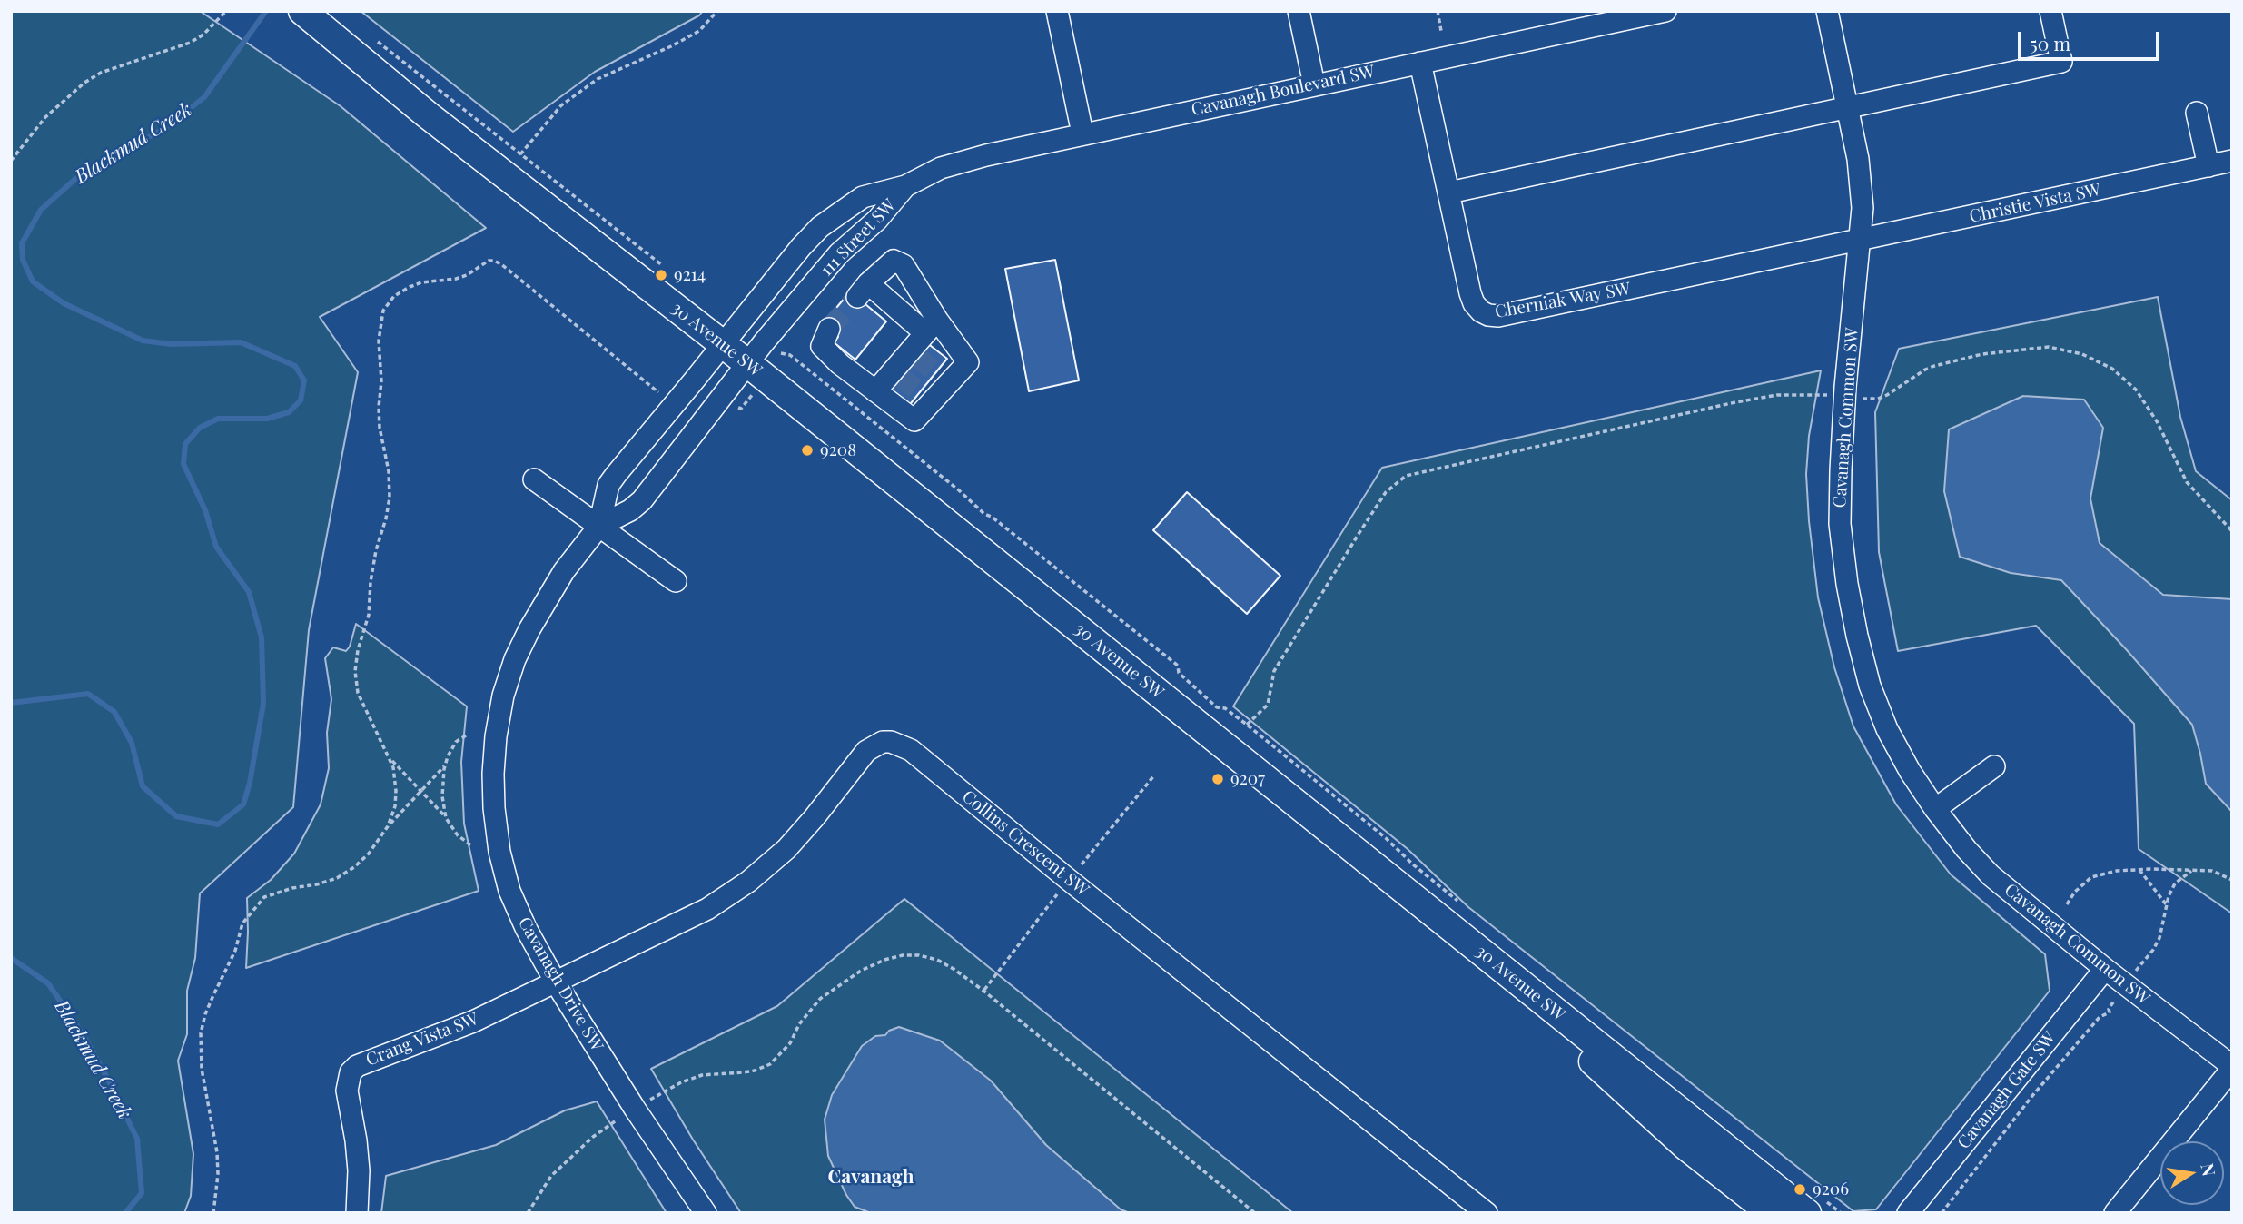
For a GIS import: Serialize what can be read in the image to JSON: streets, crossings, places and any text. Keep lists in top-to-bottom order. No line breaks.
{"streets":{"main road":["30 Avenue SW"],"street":["Cavanagh Boulevard SW","Christie Vista SW","111 Street SW","Cherniak Way SW","Cavanagh Common SW","Collins Crescent SW","Cavanagh Drive SW","Crang Vista SW","Cavanagh Gate SW"]},"crossings":[["Cavanagh Boulevard SW","111 Street SW"],["Cavanagh Boulevard SW","Cherniak Way SW"],["Christie Vista SW","Cherniak Way SW"],["Christie Vista SW","Cavanagh Common SW"],["111 Street SW","30 Avenue SW"],["111 Street SW","Cavanagh Drive SW"],["Cherniak Way SW","Cavanagh Common SW"],["30 Avenue SW","Cavanagh Drive SW"],["Cavanagh Common SW","Cavanagh Gate SW"],["Collins Crescent SW","Cavanagh Drive SW"],["Collins Crescent SW","Crang Vista SW"],["Cavanagh Drive SW","Crang Vista SW"]],"districts":["Cavanagh"],"water":["Blackmud Creek"],"places":["9214","9208","9207","9206"],"scale_bar":"50 m","north":"right"}
